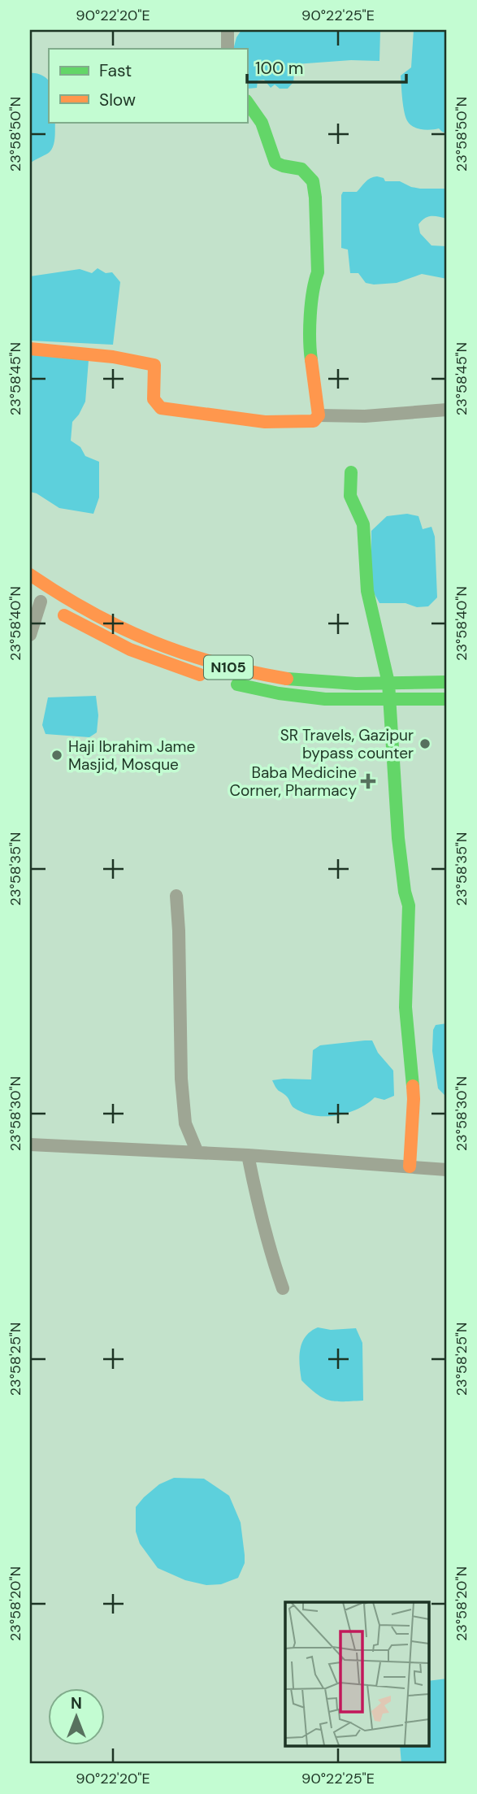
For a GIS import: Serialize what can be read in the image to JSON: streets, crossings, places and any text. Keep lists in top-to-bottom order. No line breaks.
{"streets":{"main road":["N105"]},"places":{"other":["SR Travels, Gazipur bypass counter","Haji Ibrahim Jame Masjid, Mosque"],"health":["Baba Medicine Corner, Pharmacy"]},"legend":["Fast","Slow"],"scale_bar":"100 m","north":"top","coordinates":["90°22'20\"E","90°22'25\"E","23°58'50\"N","23°58'45\"N","23°58'40\"N","23°58'35\"N","23°58'30\"N","23°58'25\"N","23°58'20\"N"]}
